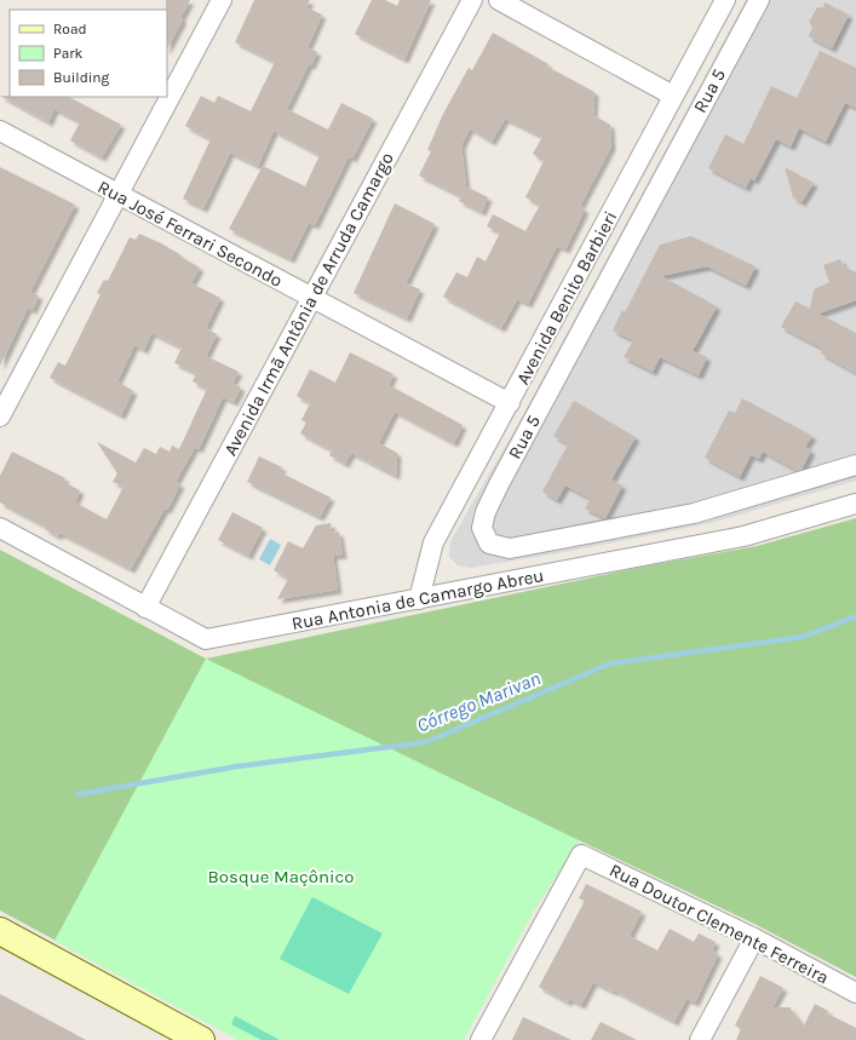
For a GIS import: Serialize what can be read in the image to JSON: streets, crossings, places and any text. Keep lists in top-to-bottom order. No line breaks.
{"streets":{"street":["Rua 5","Rua José Ferrari Secondo","Avenida Benito Barbieri","Avenida Irmã Antônia de Arruda Camargo","Rua Antonia de Camargo Abreu","Rua Doutor Clemente Ferreira"]},"crossings":[["Rua José Ferrari Secondo","Avenida Benito Barbieri"],["Rua José Ferrari Secondo","Avenida Irmã Antônia de Arruda Camargo"],["Avenida Benito Barbieri","Rua Antonia de Camargo Abreu"],["Avenida Irmã Antônia de Arruda Camargo","Rua Antonia de Camargo Abreu"]],"water":["Córrego Marivan"],"parks":["Bosque Maçônico"],"legend":["Road","Park","Building"]}
